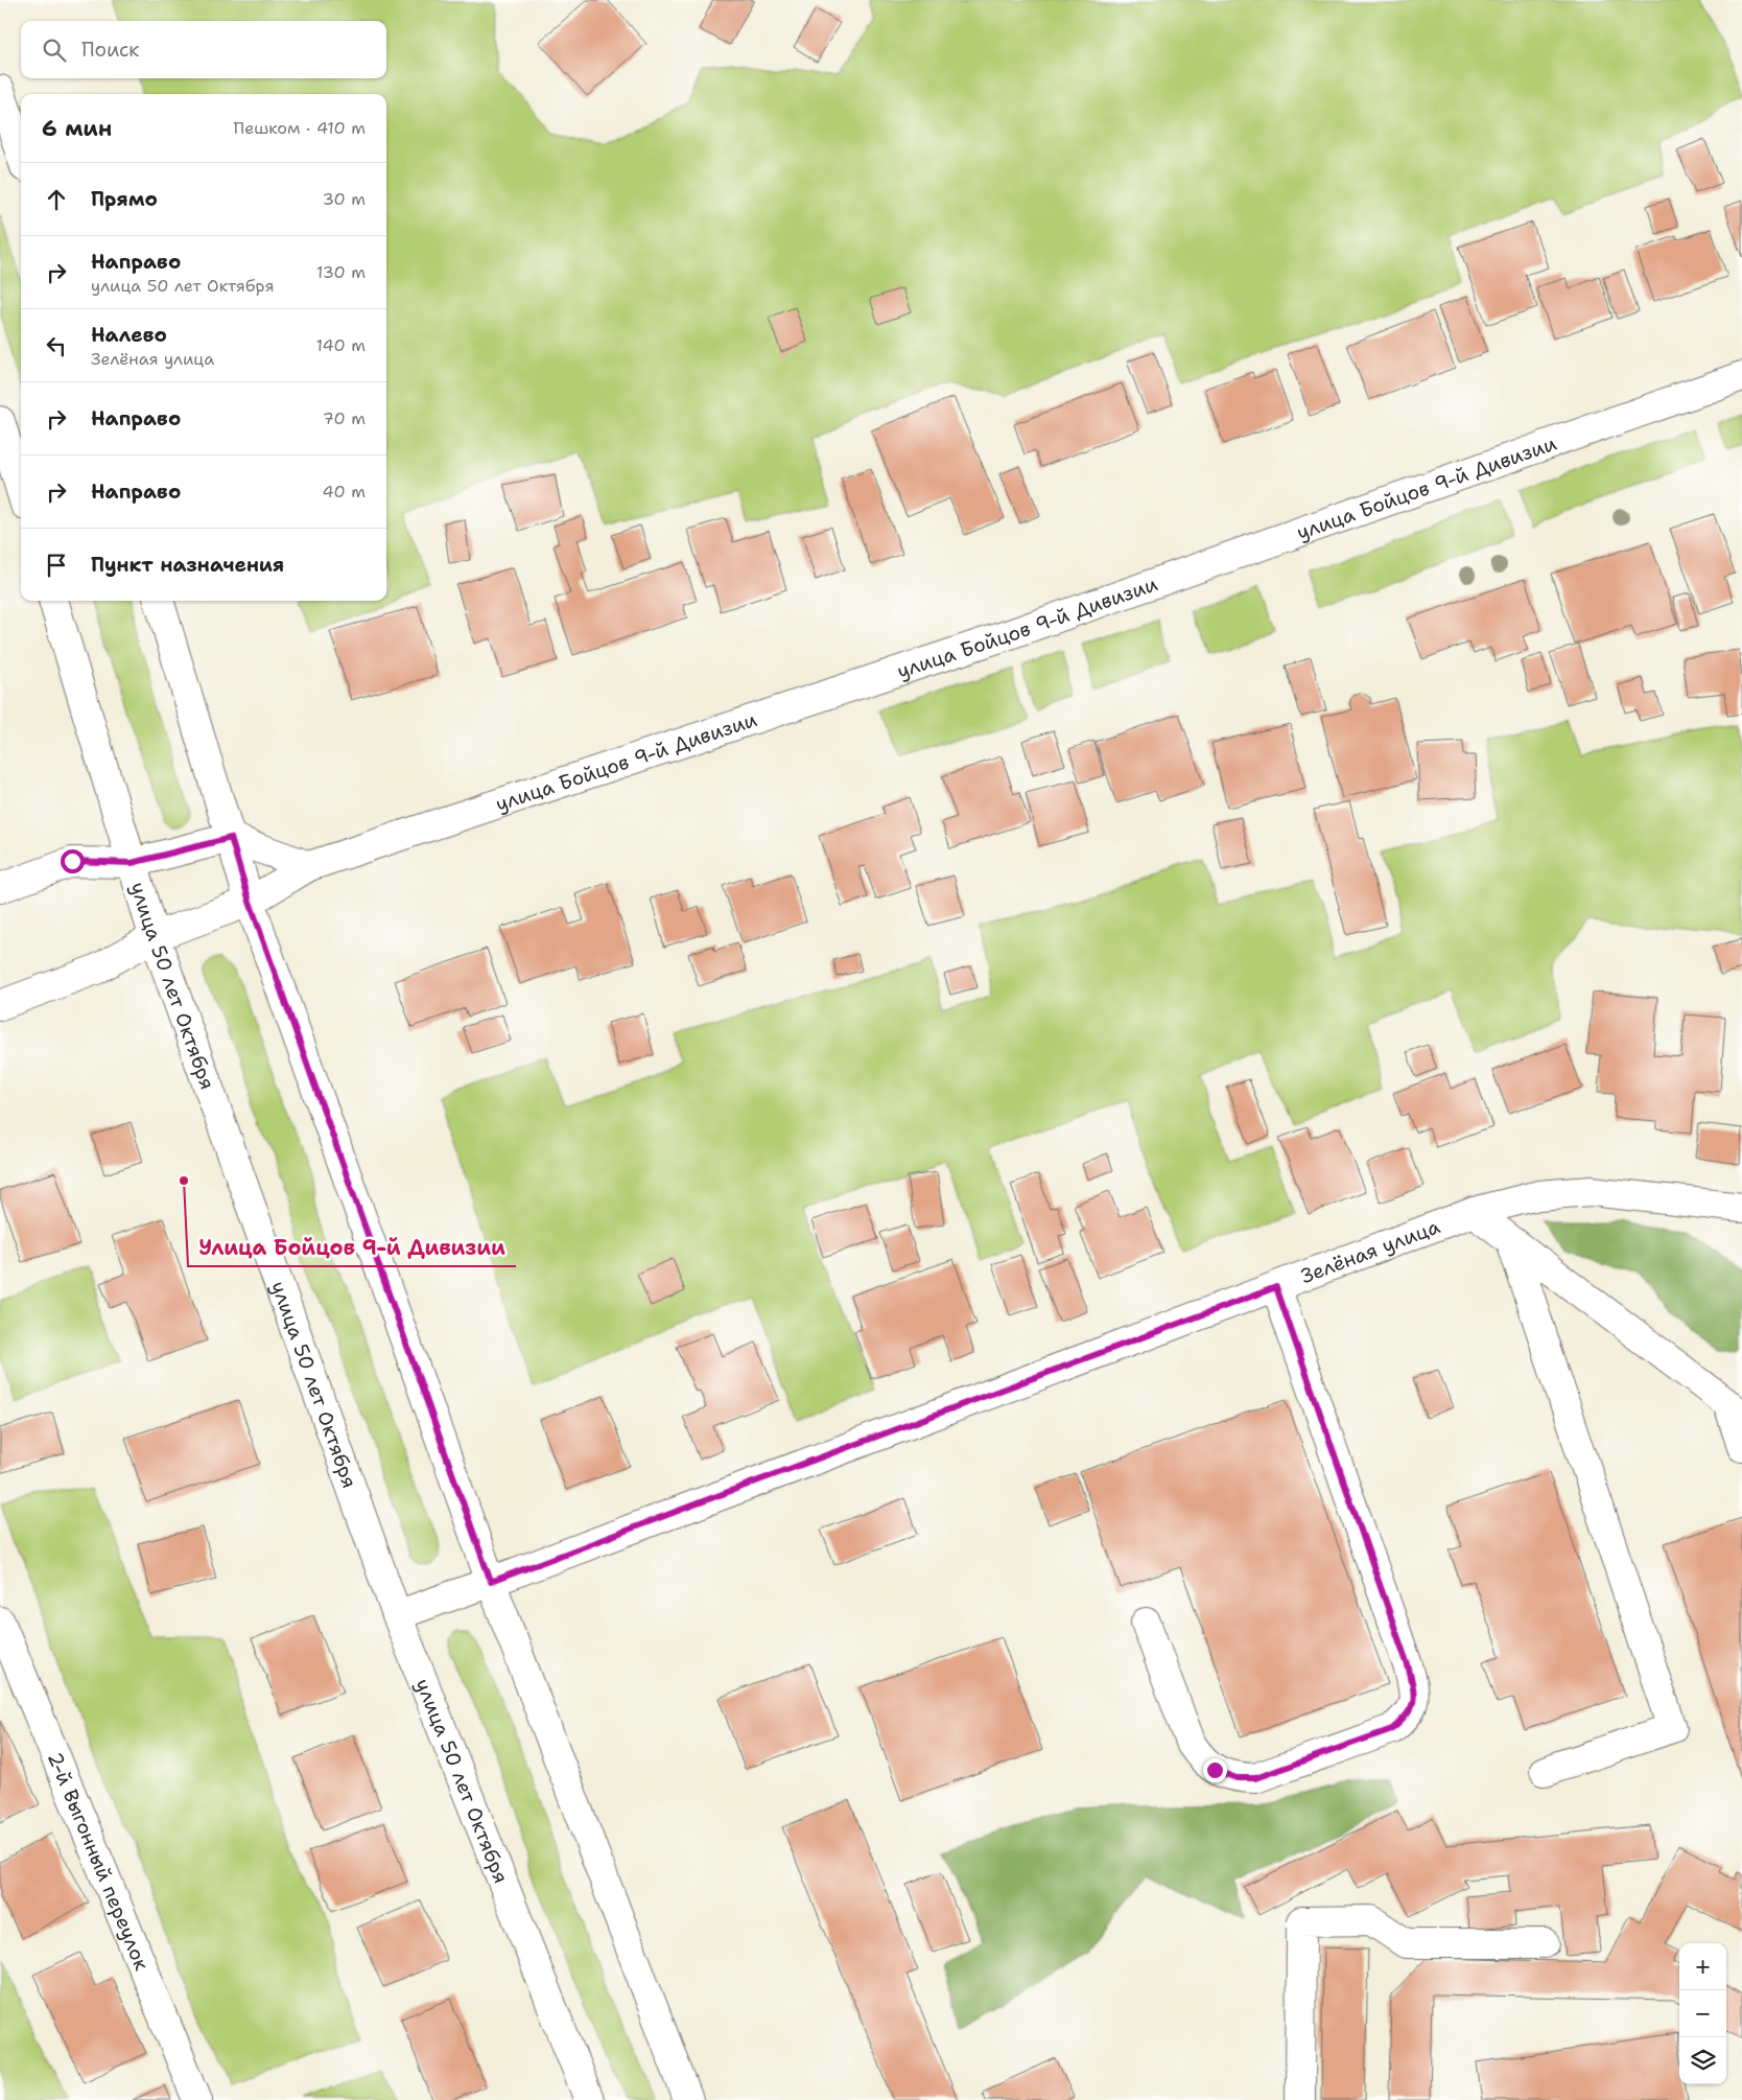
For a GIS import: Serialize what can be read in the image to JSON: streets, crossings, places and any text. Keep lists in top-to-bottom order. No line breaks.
{"streets":{"main road":["улица Бойцов 9-й Дивизии","улица 50 лет Октября","Зелёная улица","2-й Выгонный переулок"]},"crossings":[["улица Бойцов 9-й Дивизии","улица 50 лет Октября"],["улица 50 лет Октября","Зелёная улица"]],"places":["Улица Бойцов 9-й Дивизии"],"page":{"search":"Поиск","heading":["6 мин","Пешком · 410 m"],"list":[["Прямо","30 m"],["Направо","улица 50 лет Октября","130 m"],["Налево","Зелёная улица","140 m"],["Направо","70 m"],["Направо","40 m"],"Пункт назначения"],"map_buttons":["+","−"]}}
